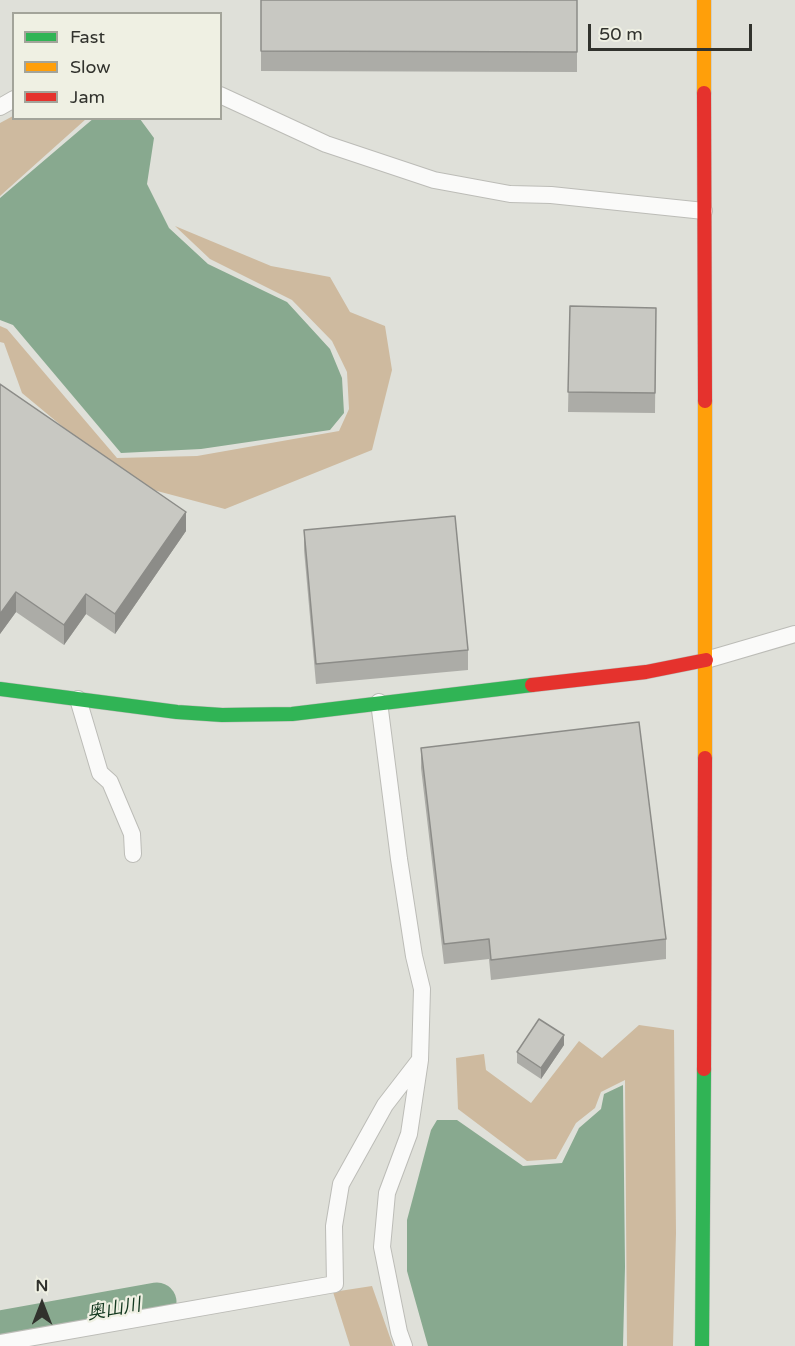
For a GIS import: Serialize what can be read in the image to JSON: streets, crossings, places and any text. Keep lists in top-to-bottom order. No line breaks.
{"water":["奥山川"],"legend":["Fast","Slow","Jam"],"scale_bar":"50 m","north":"top"}
